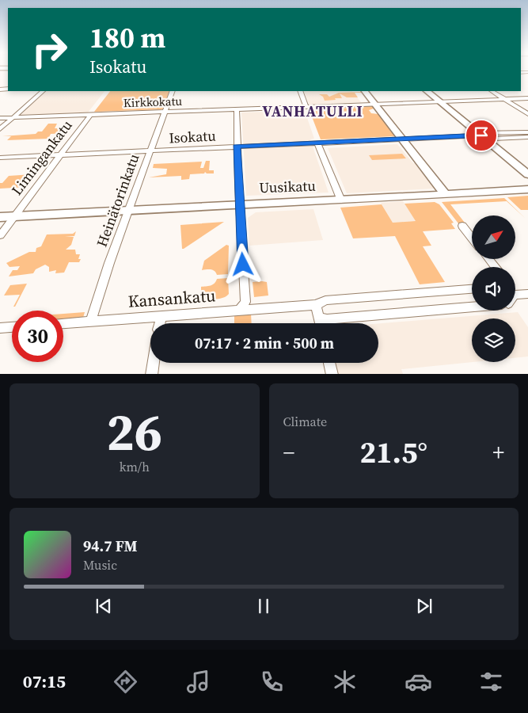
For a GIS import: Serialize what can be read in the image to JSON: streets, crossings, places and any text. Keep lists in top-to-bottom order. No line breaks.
{"streets":{"main road":["Uusikatu"],"street":["Kirkkokatu","Isokatu","Limingankatu","Heinätorinkatu","Kansankatu"]},"crossings":[["Kirkkokatu","Limingankatu"],["Kirkkokatu","Heinätorinkatu"],["Isokatu","Limingankatu"],["Isokatu","Heinätorinkatu"],["Limingankatu","Uusikatu"],["Uusikatu","Heinätorinkatu"],["Heinätorinkatu","Kansankatu"]],"districts":["VANHATULLI"],"north":"top right","page":{"turn":["180 m","Isokatu"],"limit":"30","trip":"07:17 · 2 min · 500 m","tile":[["26","km/h"],"Climate"],"heat":["−","21.5°","+"],"song":["94.7 FM","Music"],"tabs":"07:15"}}
